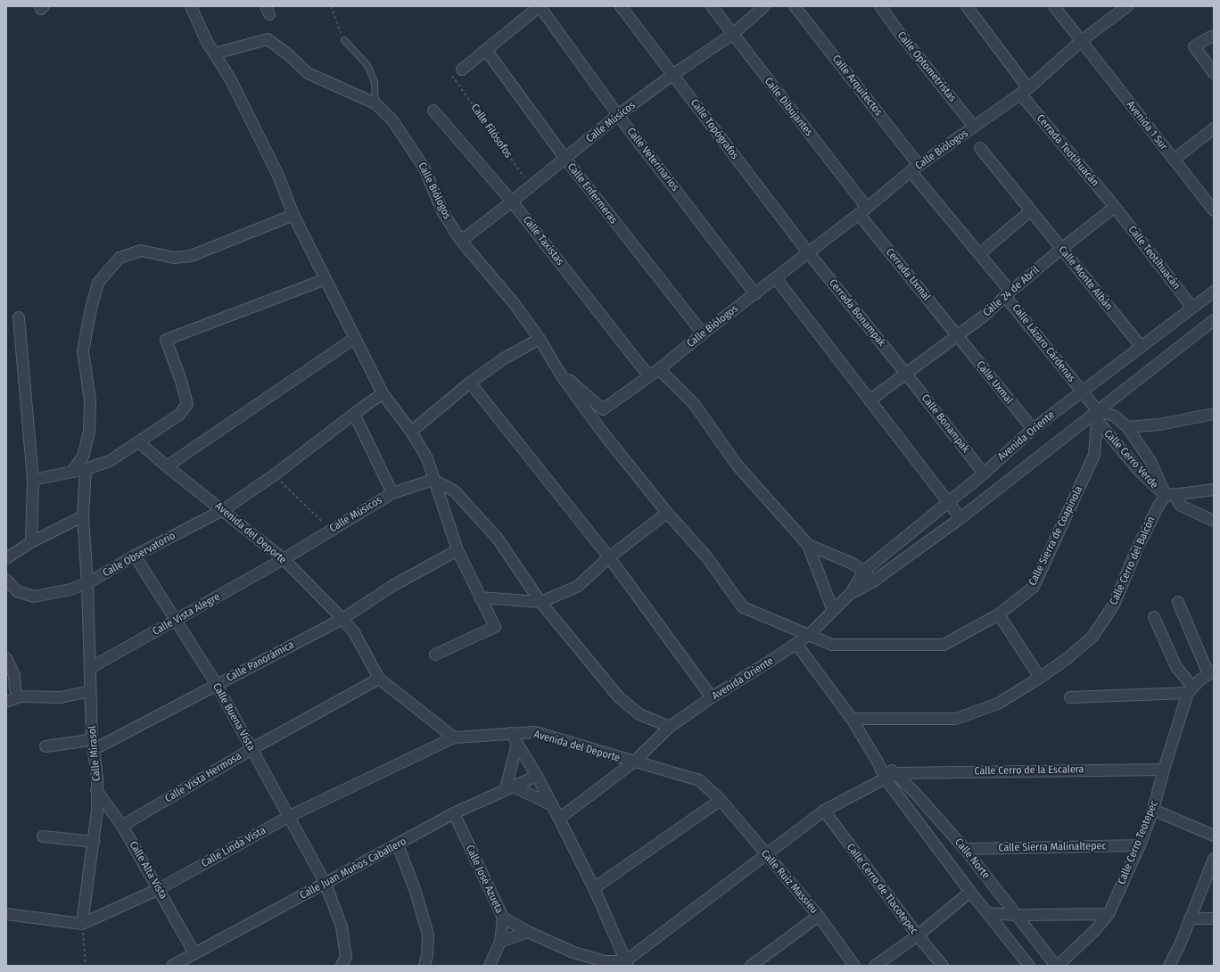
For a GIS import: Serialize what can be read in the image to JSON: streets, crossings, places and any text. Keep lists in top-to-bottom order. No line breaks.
{"streets":{"street":["Calle Optometristas","Calle Arquitectos","Calle Dibujantes","Calle Músicos","Avenida 1 Sur","Calle Topógrafos","Calle Biólogos","Cerrada Teotihuacán","Calle Veterinarios","Calle Enfermeras","Calle Taxistas","Calle Teotihuacán","Cerrada Uxmal","Calle Monte Albán","Calle 24 de Abril","Cerrada Bonampak","Calle Lázaro Cárdenas","Calle Uxmal","Calle Bonampak","Avenida Oriente","Calle Cerro Verde","Avenida del Deporte","Calle Sierra de Coapinola","Calle Observatorio","Calle Cerro del Balcón","Calle Vista Alegre","Calle Panorámica","Calle Buena Vista","Calle Mirasol","Calle Cerro de la Escalera","Calle Vista Hermosa","Calle Cerro Teotepec","Calle Linda Vista","Calle Sierra Malinaltepec","Calle Norte","Calle Juan Muños Caballero","Calle Alta Vista","Calle José Azueta","Calle Ruiz Massieu","Calle Cerro de Tlacotepec"],"path":["Calle Filósofos"]},"crossings":[["Calle Optometristas","Calle Biólogos"],["Calle Arquitectos","Calle Biólogos"],["Calle Arquitectos","Calle Lázaro Cárdenas"],["Calle Dibujantes","Calle Músicos"],["Calle Dibujantes","Calle Biólogos"],["Calle Dibujantes","Cerrada Uxmal"],["Calle Músicos","Calle Topógrafos"],["Calle Músicos","Calle Filósofos"],["Calle Músicos","Calle Biólogos"],["Calle Músicos","Calle Veterinarios"],["Calle Músicos","Calle Enfermeras"],["Calle Músicos","Calle Taxistas"],["Calle Músicos","Avenida del Deporte"],["Calle Músicos","Calle Vista Alegre"],["Avenida 1 Sur","Calle Biólogos"],["Calle Topógrafos","Calle Biólogos"],["Calle Topógrafos","Cerrada Bonampak"],["Calle Biólogos","Cerrada Teotihuacán"],["Calle Biólogos","Calle Veterinarios"],["Calle Biólogos","Calle Enfermeras"],["Calle Biólogos","Calle Taxistas"],["Calle Biólogos","Cerrada Uxmal"],["Calle Biólogos","Cerrada Bonampak"],["Calle Biólogos","Calle Sierra de Coapinola"],["Cerrada Teotihuacán","Calle Teotihuacán"],["Cerrada Teotihuacán","Calle 24 de Abril"],["Calle Teotihuacán","Calle 24 de Abril"],["Calle Teotihuacán","Avenida Oriente"],["Cerrada Uxmal","Calle 24 de Abril"],["Cerrada Uxmal","Calle Uxmal"],["Calle Monte Albán","Calle 24 de Abril"],["Calle Monte Albán","Avenida Oriente"],["Calle 24 de Abril","Cerrada Bonampak"],["Calle 24 de Abril","Calle Lázaro Cárdenas"],["Calle 24 de Abril","Calle Uxmal"],["Calle 24 de Abril","Calle Bonampak"],["Cerrada Bonampak","Calle Bonampak"],["Calle Lázaro Cárdenas","Avenida Oriente"],["Calle Lázaro Cárdenas","Calle Cerro Verde"],["Calle Lázaro Cárdenas","Calle Sierra de Coapinola"],["Calle Uxmal","Avenida Oriente"],["Calle Bonampak","Avenida Oriente"],["Avenida Oriente","Calle Cerro Verde"],["Avenida Oriente","Avenida del Deporte"],["Avenida Oriente","Calle Sierra de Coapinola"],["Avenida Oriente","Calle Norte"],["Calle Cerro Verde","Calle Sierra de Coapinola"],["Calle Cerro Verde","Calle Cerro del Balcón"],["Avenida del Deporte","Calle Observatorio"],["Avenida del Deporte","Calle Vista Alegre"],["Avenida del Deporte","Calle Panorámica"],["Avenida del Deporte","Calle Vista Hermosa"],["Avenida del Deporte","Calle Linda Vista"],["Avenida del Deporte","Calle Ruiz Massieu"],["Calle Observatorio","Calle Buena Vista"],["Calle Observatorio","Calle Mirasol"],["Calle Cerro del Balcón","Calle Norte"],["Calle Vista Alegre","Calle Buena Vista"],["Calle Vista Alegre","Calle Mirasol"],["Calle Panorámica","Calle Buena Vista"],["Calle Panorámica","Calle Mirasol"],["Calle Buena Vista","Calle Vista Hermosa"],["Calle Buena Vista","Calle Linda Vista"],["Calle Buena Vista","Calle Juan Muños Caballero"],["Calle Mirasol","Calle Linda Vista"],["Calle Mirasol","Calle Alta Vista"],["Calle Cerro de la Escalera","Calle Cerro Teotepec"],["Calle Cerro de la Escalera","Calle Norte"],["Calle Vista Hermosa","Calle Alta Vista"],["Calle Cerro Teotepec","Calle Sierra Malinaltepec"],["Calle Cerro Teotepec","Calle Norte"],["Calle Linda Vista","Calle Alta Vista"],["Calle Sierra Malinaltepec","Calle Norte"],["Calle Juan Muños Caballero","Calle Alta Vista"],["Calle Juan Muños Caballero","Calle José Azueta"]]}
